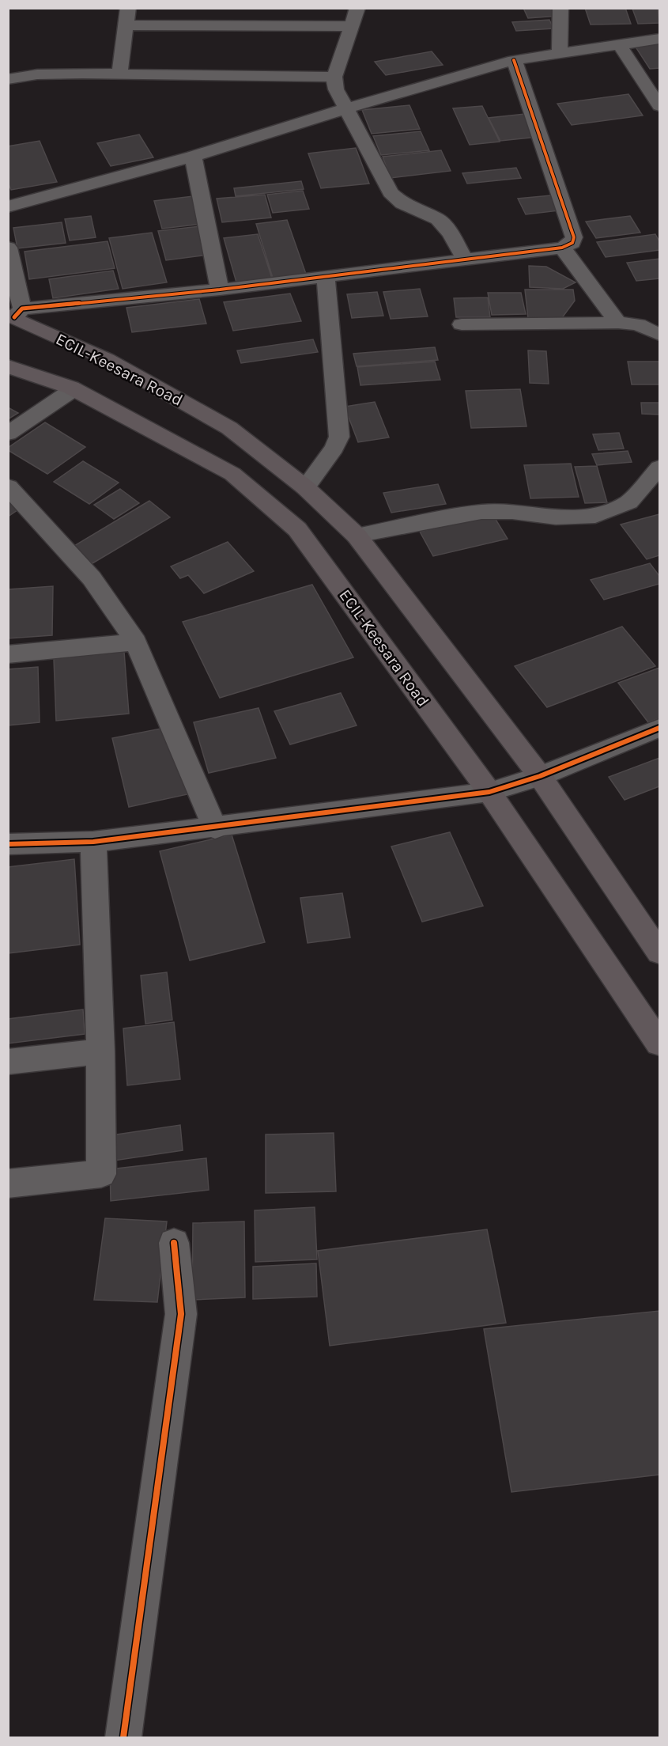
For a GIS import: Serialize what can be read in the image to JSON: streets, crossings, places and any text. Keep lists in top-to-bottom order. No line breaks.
{"streets":{"main road":["ECIL-Keesara Road"]}}
